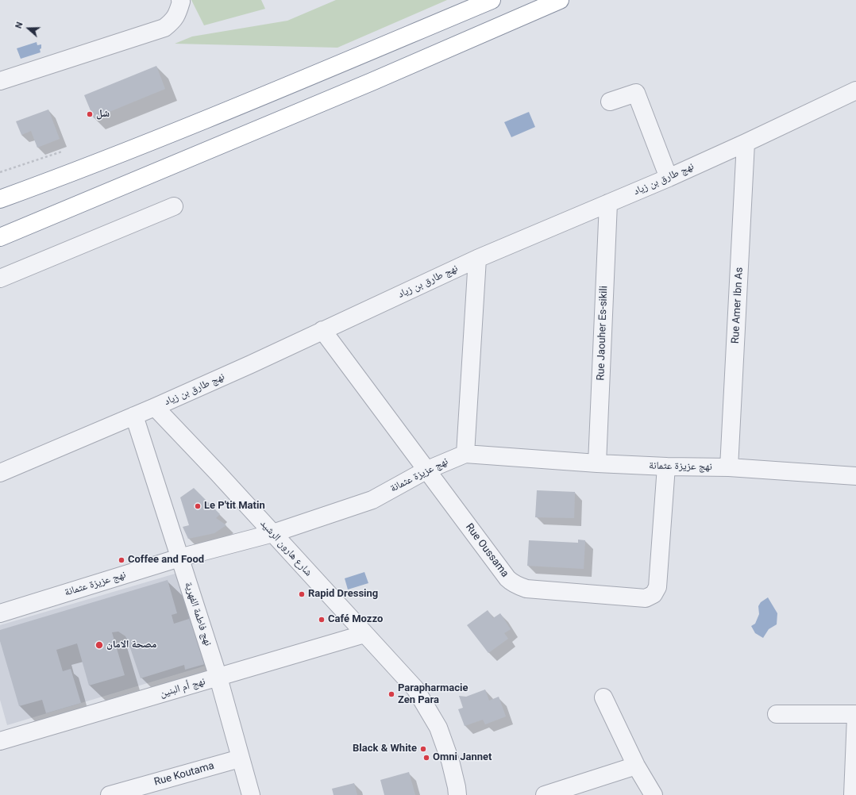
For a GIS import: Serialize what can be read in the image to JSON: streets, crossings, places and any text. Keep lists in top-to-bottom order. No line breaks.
{"streets":{"street":["نهج طارق بن زياد","Rue Amer Ibn As","Rue Jaouher Es-sikili","نهج عزيزة عثمانة","شارع هارون الرشيد","Rue Oussama","نهج فاطمة الفهرية","نهج أم البنين","Rue Koutama"]},"crossings":[["نهج طارق بن زياد","Rue Amer Ibn As"],["نهج طارق بن زياد","Rue Jaouher Es-sikili"],["نهج طارق بن زياد","شارع هارون الرشيد"],["نهج طارق بن زياد","Rue Oussama"],["نهج طارق بن زياد","نهج فاطمة الفهرية"],["Rue Amer Ibn As","نهج عزيزة عثمانة"],["Rue Jaouher Es-sikili","نهج عزيزة عثمانة"],["نهج عزيزة عثمانة","شارع هارون الرشيد"],["نهج عزيزة عثمانة","Rue Oussama"],["نهج عزيزة عثمانة","نهج فاطمة الفهرية"],["شارع هارون الرشيد","نهج أم البنين"],["نهج فاطمة الفهرية","نهج أم البنين"],["نهج فاطمة الفهرية","Rue Koutama"]],"places":["شل","Le P'tit Matin","Coffee and Food","Rapid Dressing","Café Mozzo","مصحة الامان","Parapharmacie Zen Para","Black & White","Omni Jannet"],"north":"left"}
